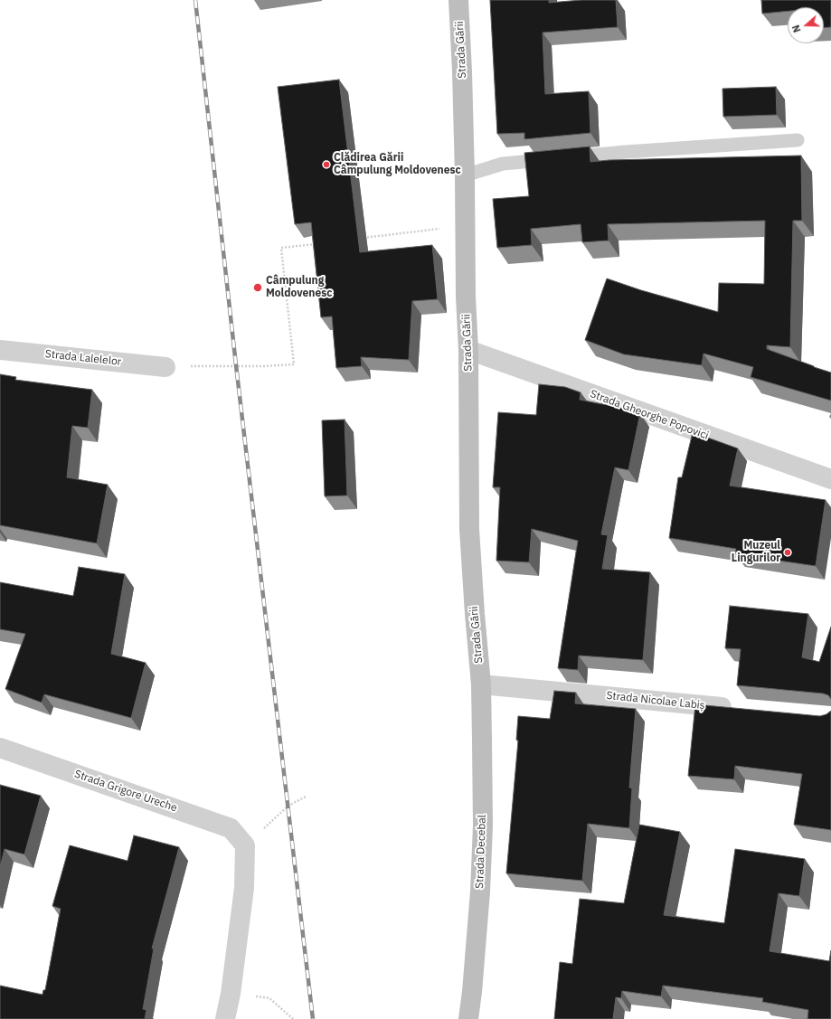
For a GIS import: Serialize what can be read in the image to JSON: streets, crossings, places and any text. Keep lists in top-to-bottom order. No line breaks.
{"streets":{"street":["Strada Gării","Strada Lalelelor","Strada Gheorghe Popovici","Strada Nicolae Labiș","Strada Grigore Ureche","Strada Decebal"]},"crossings":[["Strada Gării","Strada Gheorghe Popovici"],["Strada Gării","Strada Nicolae Labiș"],["Strada Gării","Strada Decebal"],["Strada Nicolae Labiș","Strada Decebal"]],"places":["Clădirea Gării Câmpulung Moldovenesc","Câmpulung Moldovenesc","Muzeul Lingurilor"],"north":"left"}
